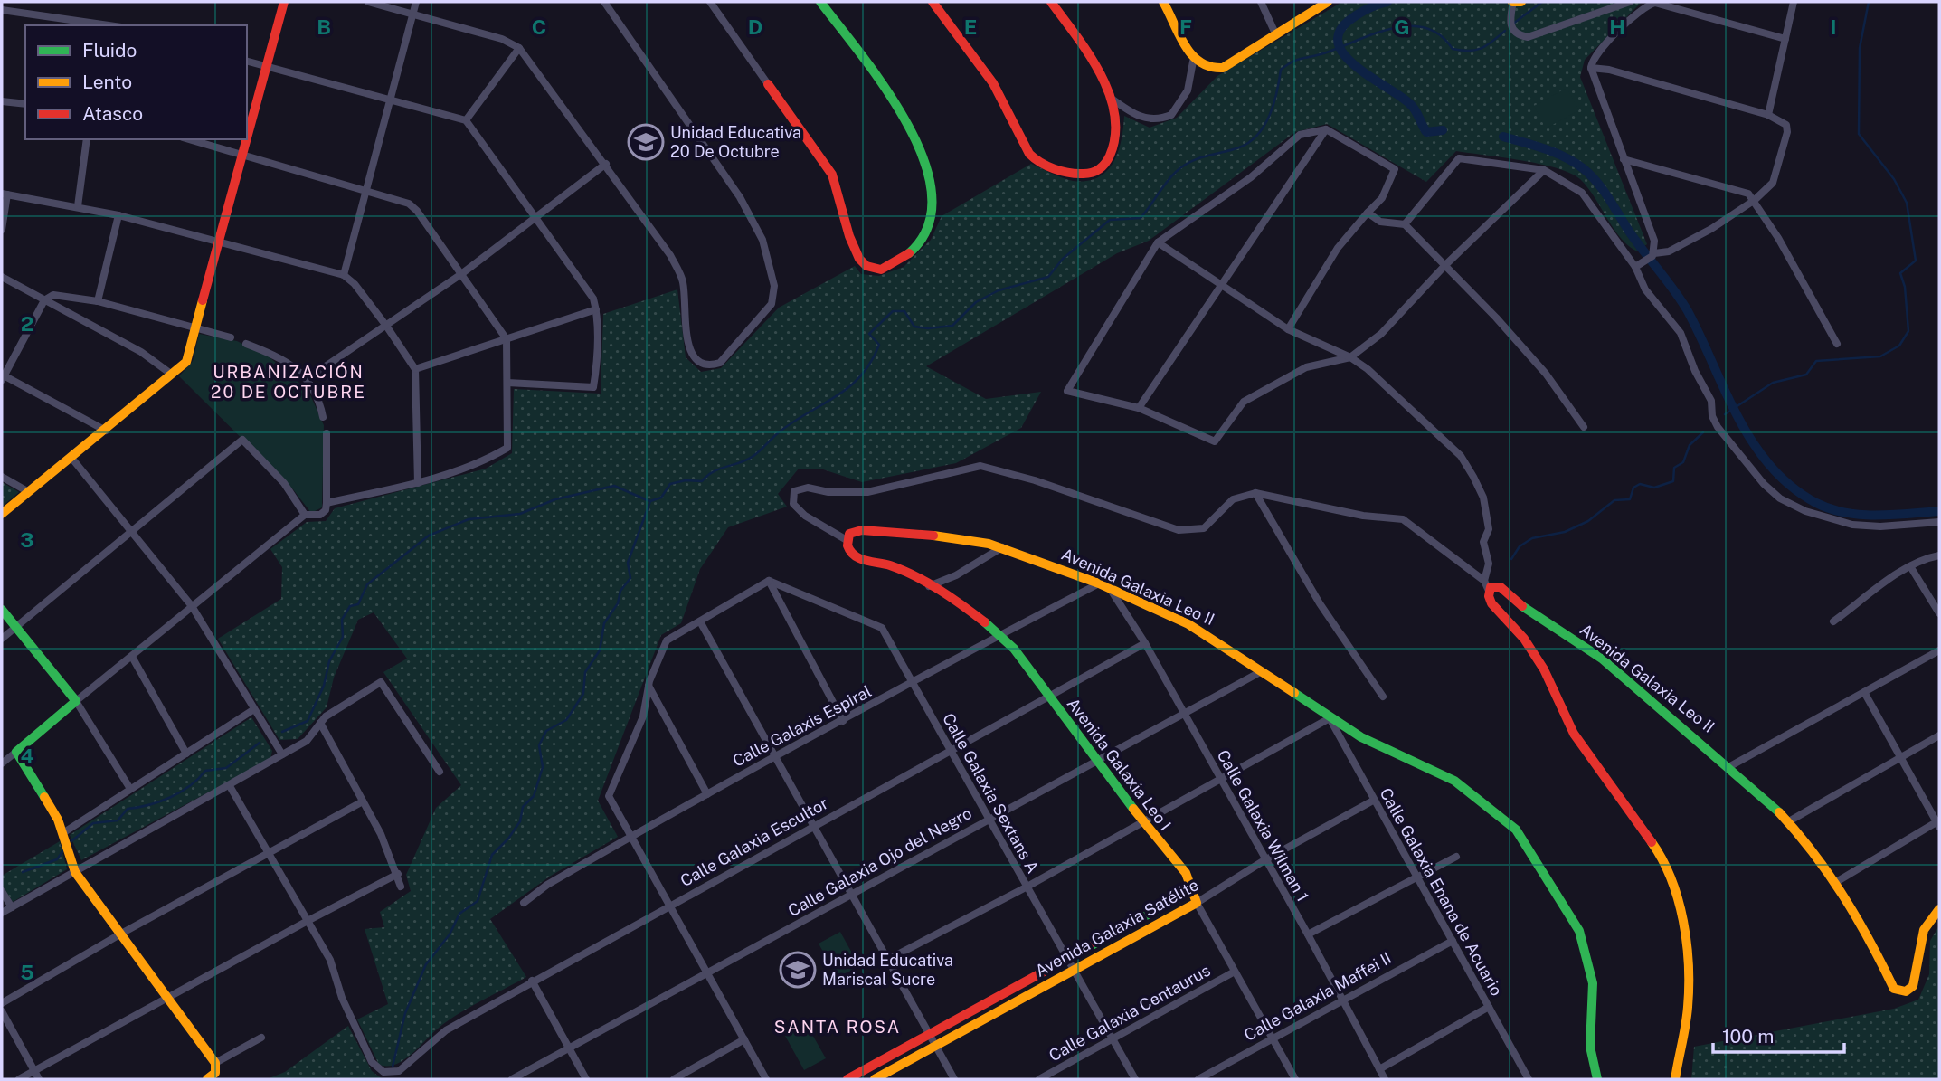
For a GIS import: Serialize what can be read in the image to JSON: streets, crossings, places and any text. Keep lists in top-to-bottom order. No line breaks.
{"streets":{"street":["Avenida Galaxia Leo II","Calle Galaxis Espiral","Avenida Galaxia Leo I","Calle Galaxia Sextans A","Calle Galaxia Wilman 1","Calle Galaxia Escultor","Calle Galaxia Ojo del Negro","Calle Galaxia Enana de Acuario","Avenida Galaxia Satélite","Calle Galaxia Maffei II","Calle Galaxia Centaurus"]},"crossings":[["Avenida Galaxia Leo II","Calle Galaxis Espiral"],["Avenida Galaxia Leo II","Avenida Galaxia Leo I"],["Avenida Galaxia Leo II","Calle Galaxia Wilman 1"],["Avenida Galaxia Leo II","Calle Galaxia Ojo del Negro"],["Avenida Galaxia Leo II","Calle Galaxia Enana de Acuario"],["Calle Galaxis Espiral","Avenida Galaxia Leo I"],["Calle Galaxis Espiral","Calle Galaxia Sextans A"],["Avenida Galaxia Leo I","Calle Galaxia Escultor"],["Avenida Galaxia Leo I","Calle Galaxia Ojo del Negro"],["Avenida Galaxia Leo I","Avenida Galaxia Satélite"],["Avenida Galaxia Leo I","Calle Galaxia Maffei II"],["Avenida Galaxia Leo I","Calle Galaxia Centaurus"],["Calle Galaxia Sextans A","Calle Galaxia Escultor"],["Calle Galaxia Sextans A","Calle Galaxia Ojo del Negro"],["Calle Galaxia Sextans A","Avenida Galaxia Satélite"],["Calle Galaxia Sextans A","Calle Galaxia Centaurus"],["Calle Galaxia Wilman 1","Calle Galaxia Escultor"],["Calle Galaxia Wilman 1","Calle Galaxia Ojo del Negro"],["Calle Galaxia Wilman 1","Avenida Galaxia Satélite"],["Calle Galaxia Wilman 1","Calle Galaxia Maffei II"],["Calle Galaxia Enana de Acuario","Avenida Galaxia Satélite"],["Calle Galaxia Enana de Acuario","Calle Galaxia Maffei II"]],"districts":["URBANIZACIÓN 20 DE OCTUBRE","SANTA ROSA"],"places":{"school or university":["Unidad Educativa 20 De Octubre","Unidad Educativa Mariscal Sucre"]},"legend":["Fluido","Lento","Atasco"],"scale_bar":"100 m","grid":{"columns":["B","C","D","E","F","G","H","I"],"rows":["2","3","4","5"]}}
